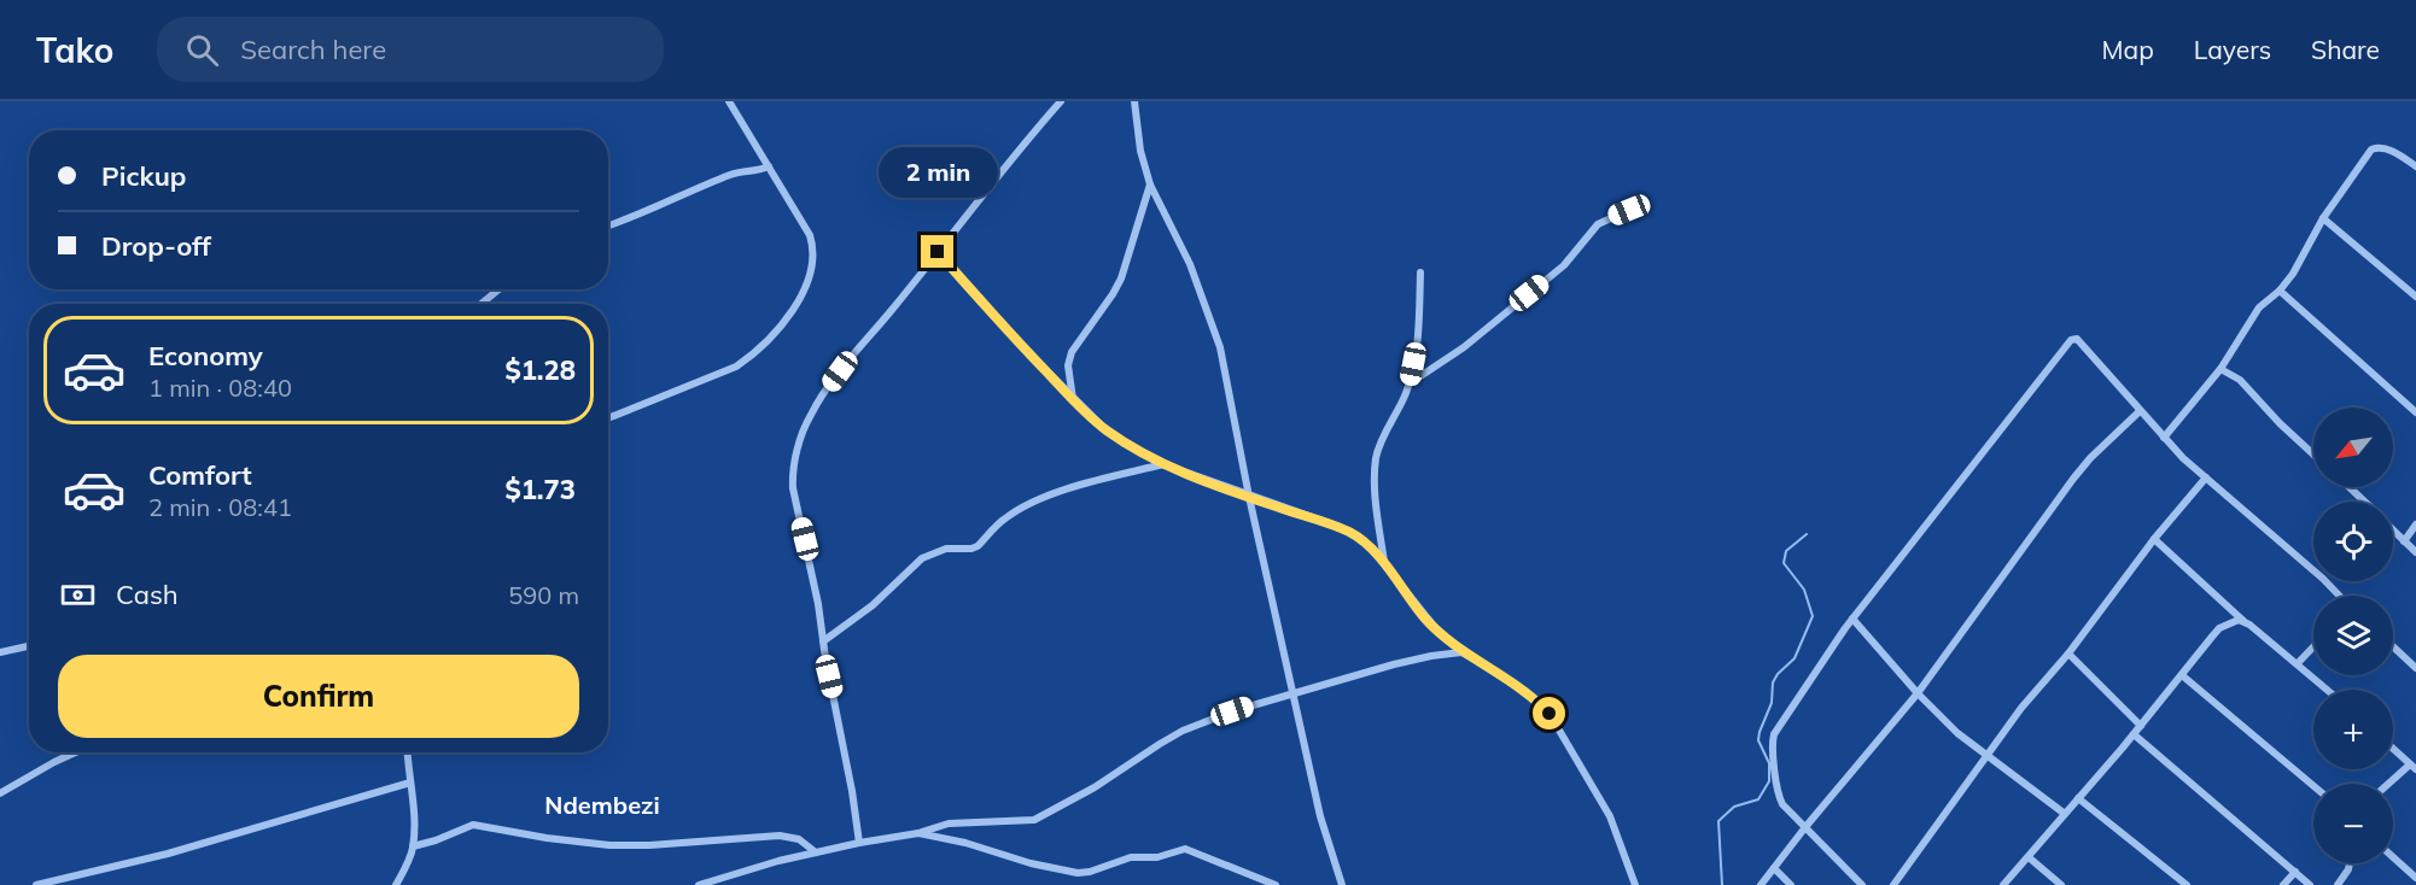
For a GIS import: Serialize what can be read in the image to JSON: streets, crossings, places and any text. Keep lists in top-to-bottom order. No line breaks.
{"districts":["Ndembezi"],"north":"bottom left","page":{"header":"Tako","search":"Search here","nav":["Map","Layers","Share"],"banner":["Pickup","Drop-off"],"bubble":"2 min","list":[{"name":"Economy","note":"1 min · 08:40","value":"$1.28"},{"name":"Comfort","note":"2 min · 08:41","value":"$1.73"}],"map_buttons":["+","−"],"pay":["Cash","590 m"],"buttons":"Confirm"}}
